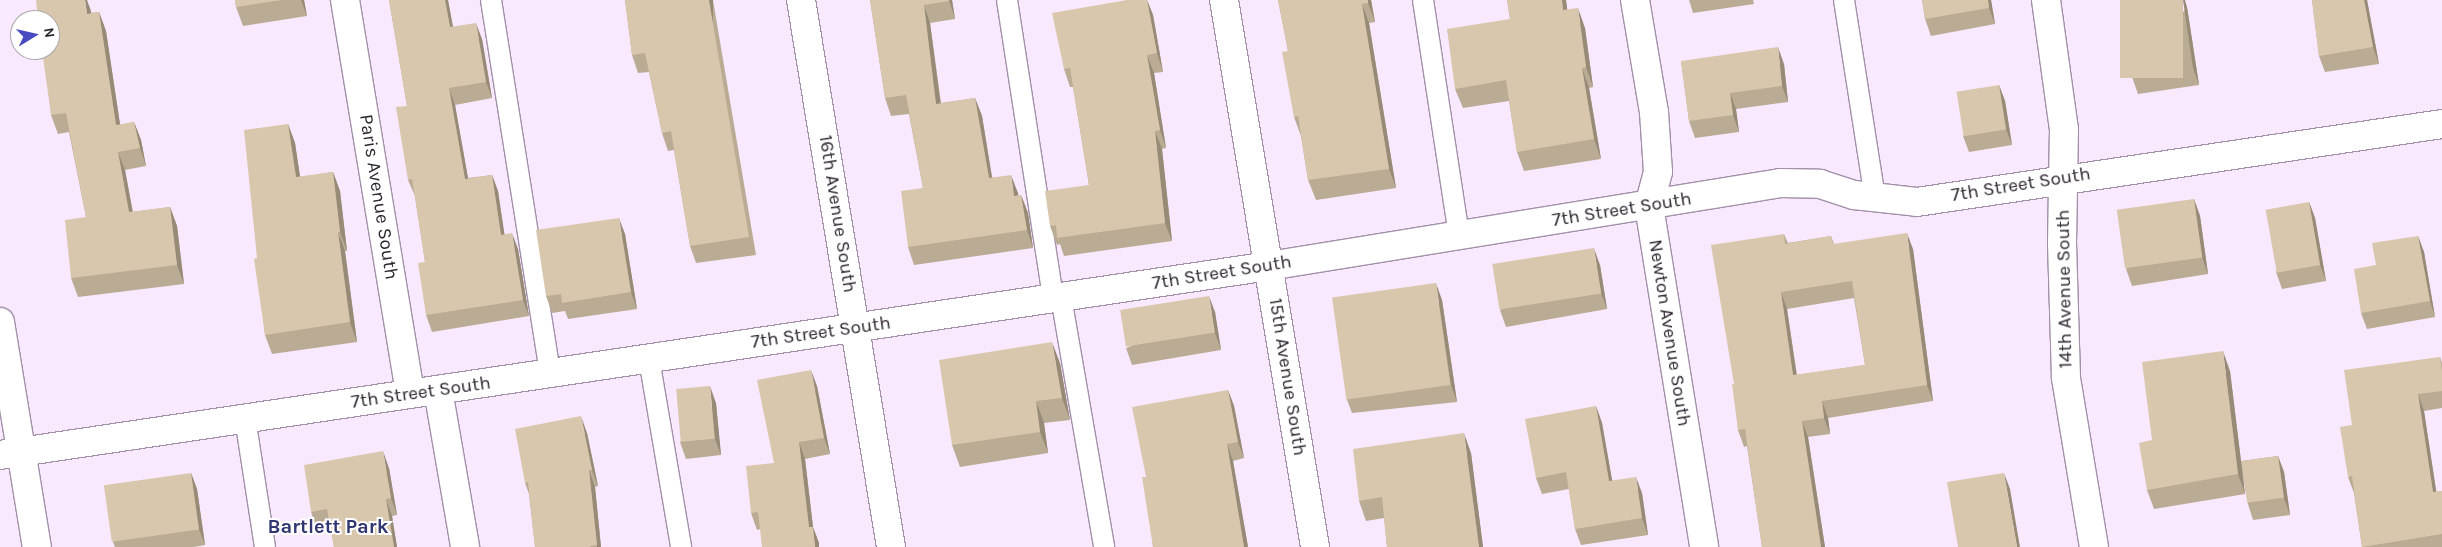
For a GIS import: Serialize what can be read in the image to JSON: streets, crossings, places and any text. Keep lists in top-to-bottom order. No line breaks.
{"streets":{"street":["7th Street South","Paris Avenue South","16th Avenue South","14th Avenue South","Newton Avenue South","15th Avenue South"]},"crossings":[["7th Street South","Paris Avenue South"],["7th Street South","16th Avenue South"],["7th Street South","14th Avenue South"],["7th Street South","Newton Avenue South"],["7th Street South","15th Avenue South"]],"districts":["Bartlett Park"],"north":"right"}
